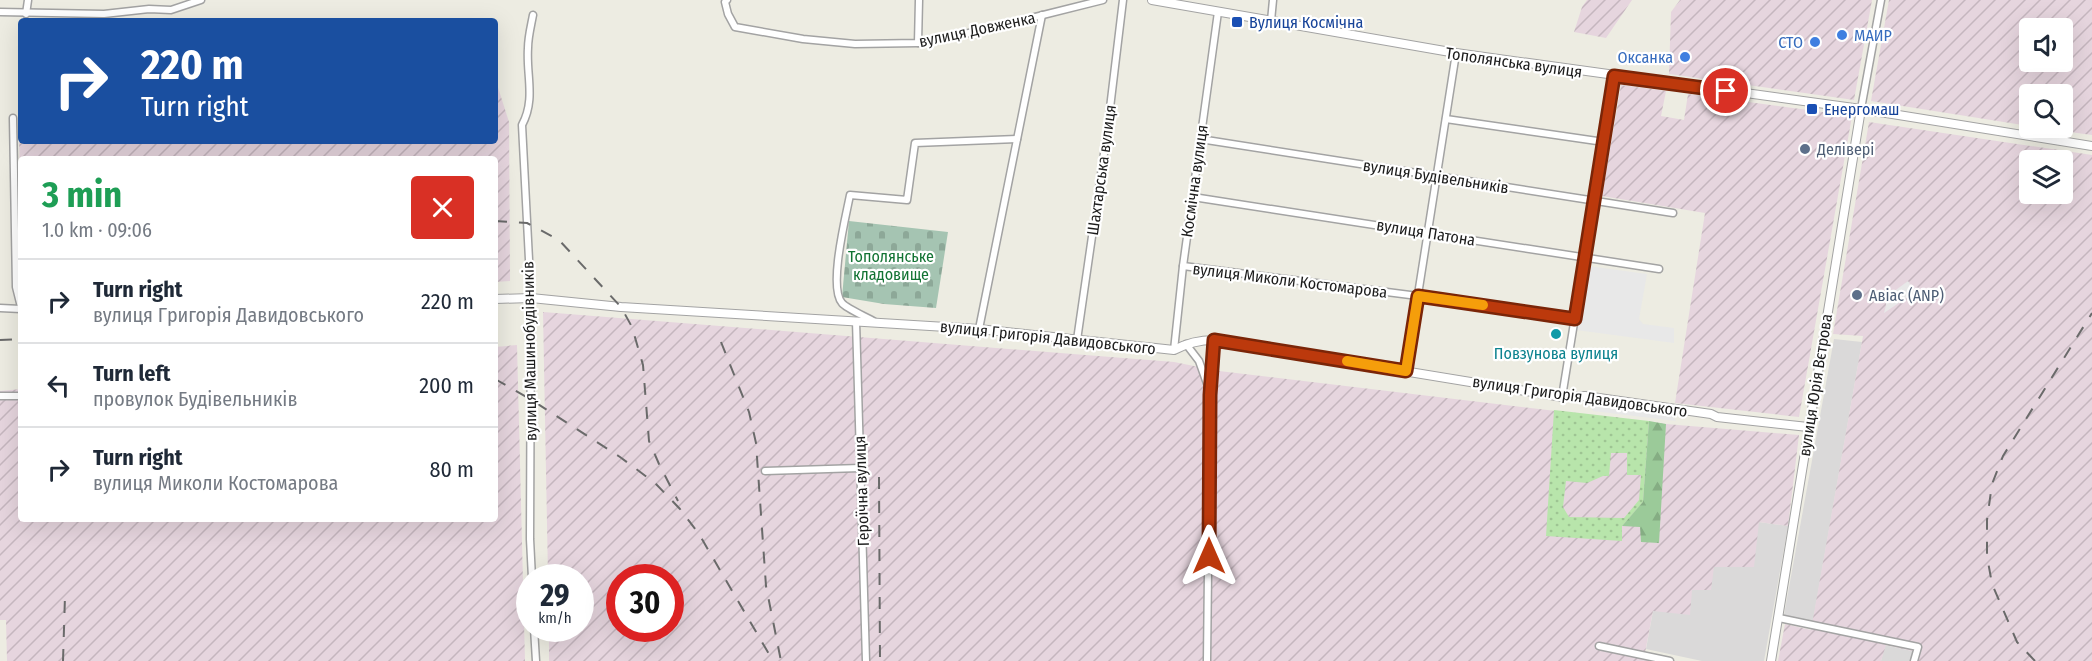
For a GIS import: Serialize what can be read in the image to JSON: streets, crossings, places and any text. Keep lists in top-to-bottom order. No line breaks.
{"streets":{"street":["вулиця Довженка","Тополянська вулиця","Шахтарська вулиця","вулиця Будівельників","Космічна вулиця","вулиця Патона","вулиця Миколи Костомарова","вулиця Григорія Давидовського","вулиця Машинобудівників","вулиця Юрія Вєтрова","Героїчна вулиця"]},"crossings":[["Тополянська вулиця","Космічна вулиця"],["Тополянська вулиця","вулиця Юрія Вєтрова"],["Шахтарська вулиця","вулиця Григорія Давидовського"],["вулиця Будівельників","Космічна вулиця"],["Космічна вулиця","вулиця Патона"],["Космічна вулиця","вулиця Миколи Костомарова"],["Космічна вулиця","вулиця Григорія Давидовського"],["вулиця Григорія Давидовського","вулиця Машинобудівників"],["вулиця Григорія Давидовського","вулиця Юрія Вєтрова"],["вулиця Григорія Давидовського","Героїчна вулиця"]],"parks":["Тополянське кладовище"],"places":{"transit":["Вулиця Космічна","Енергомаш"],"other":["МАИР","СТО","Оксанка","Делівері","Авіас (ANP)","Повзунова вулиця"]},"page":{"turn":["220 m","Turn right"],"heading":["3 min","1.0 km · 09:06"],"list":[{"name":"Turn right","note":"вулиця Григорія Давидовського","value":"220 m"},{"name":"Turn left","note":"провулок Будівельників","value":"200 m"},{"name":"Turn right","note":"вулиця Миколи Костомарова","value":"80 m"}],"speed":"29 km/h","limit":"30"}}
